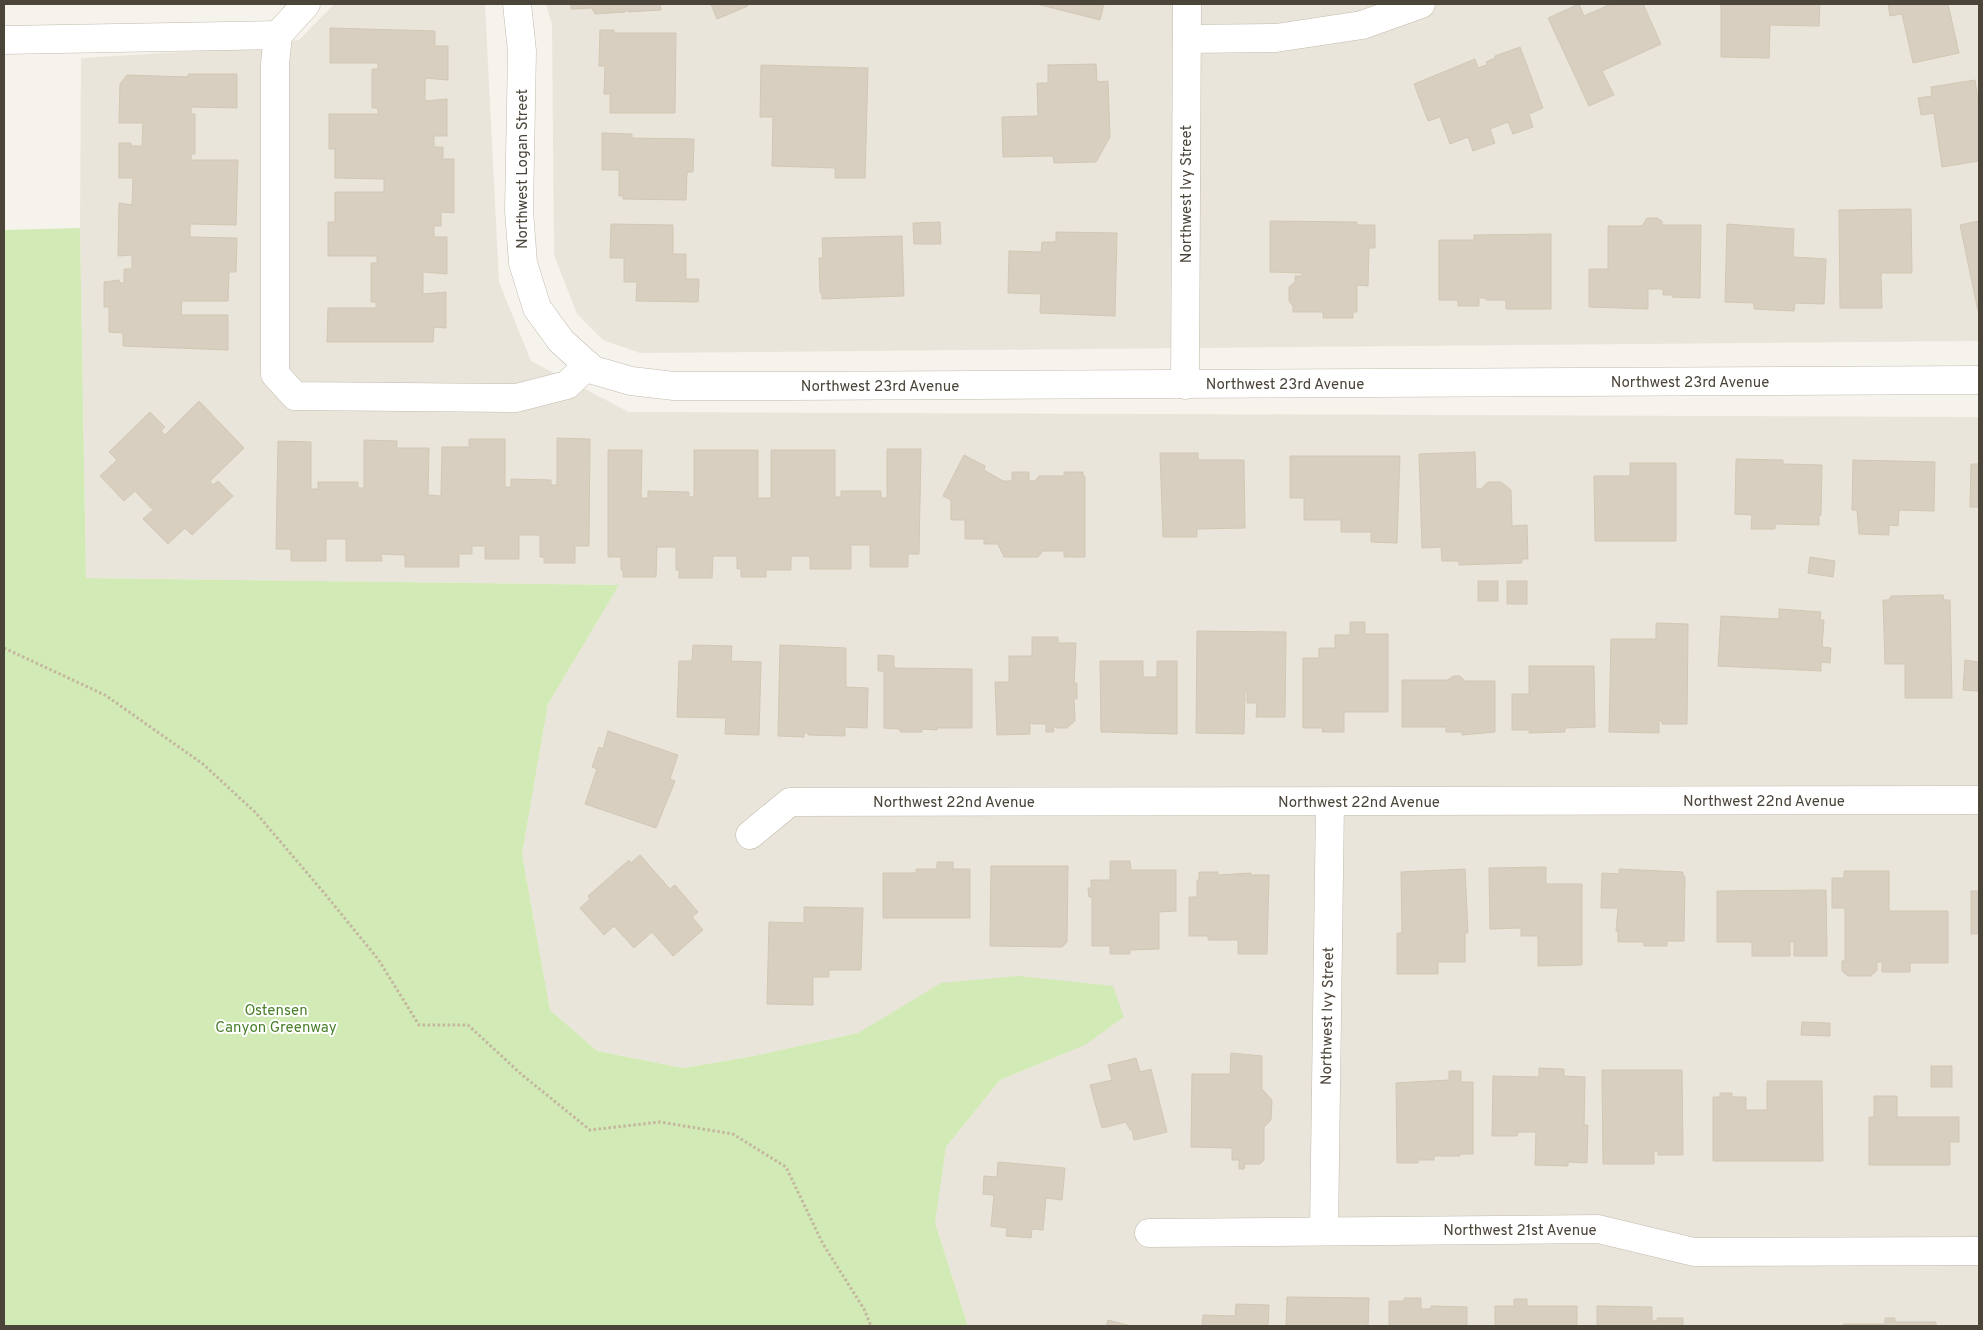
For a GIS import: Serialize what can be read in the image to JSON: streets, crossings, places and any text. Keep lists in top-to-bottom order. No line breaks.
{"streets":{"street":["Northwest Logan Street","Northwest Ivy Street","Northwest 23rd Avenue","Northwest 22nd Avenue","Northwest 21st Avenue"]},"crossings":[["Northwest Logan Street","Northwest 23rd Avenue"],["Northwest Ivy Street","Northwest 23rd Avenue"],["Northwest Ivy Street","Northwest 22nd Avenue"],["Northwest Ivy Street","Northwest 21st Avenue"]],"parks":["Ostensen Canyon Greenway"]}
